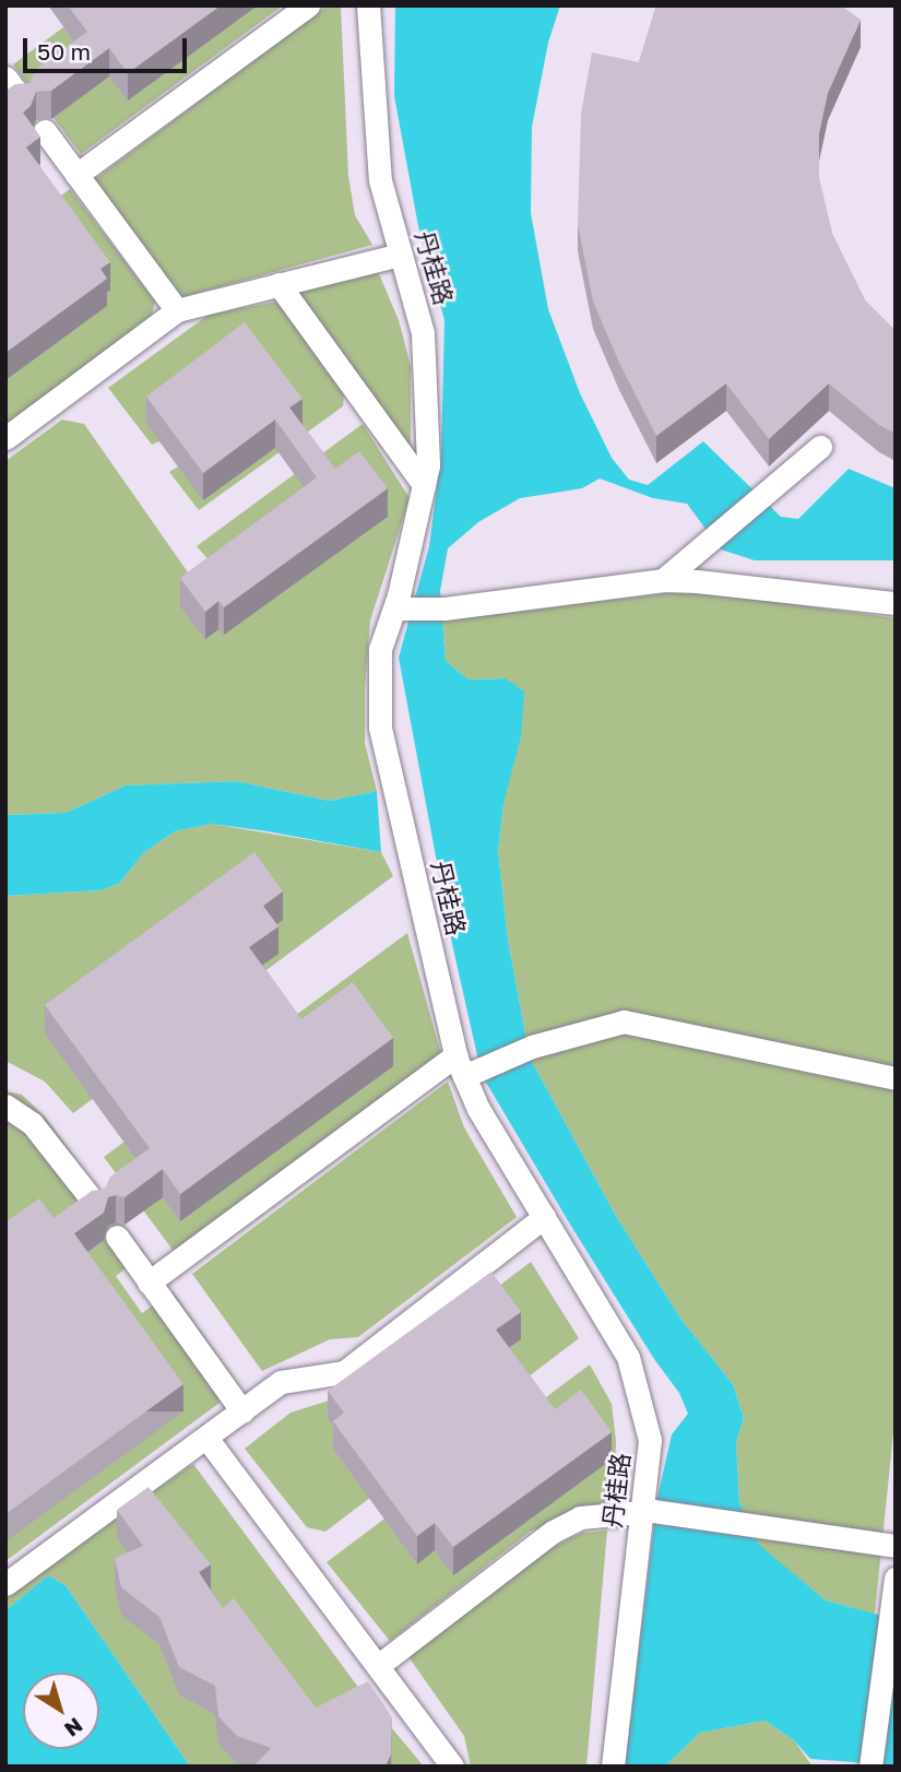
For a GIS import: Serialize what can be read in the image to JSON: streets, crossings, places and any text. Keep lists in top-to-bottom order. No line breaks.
{"streets":{"street":["丹桂路"]},"scale_bar":"50 m","north":"bottom right"}
